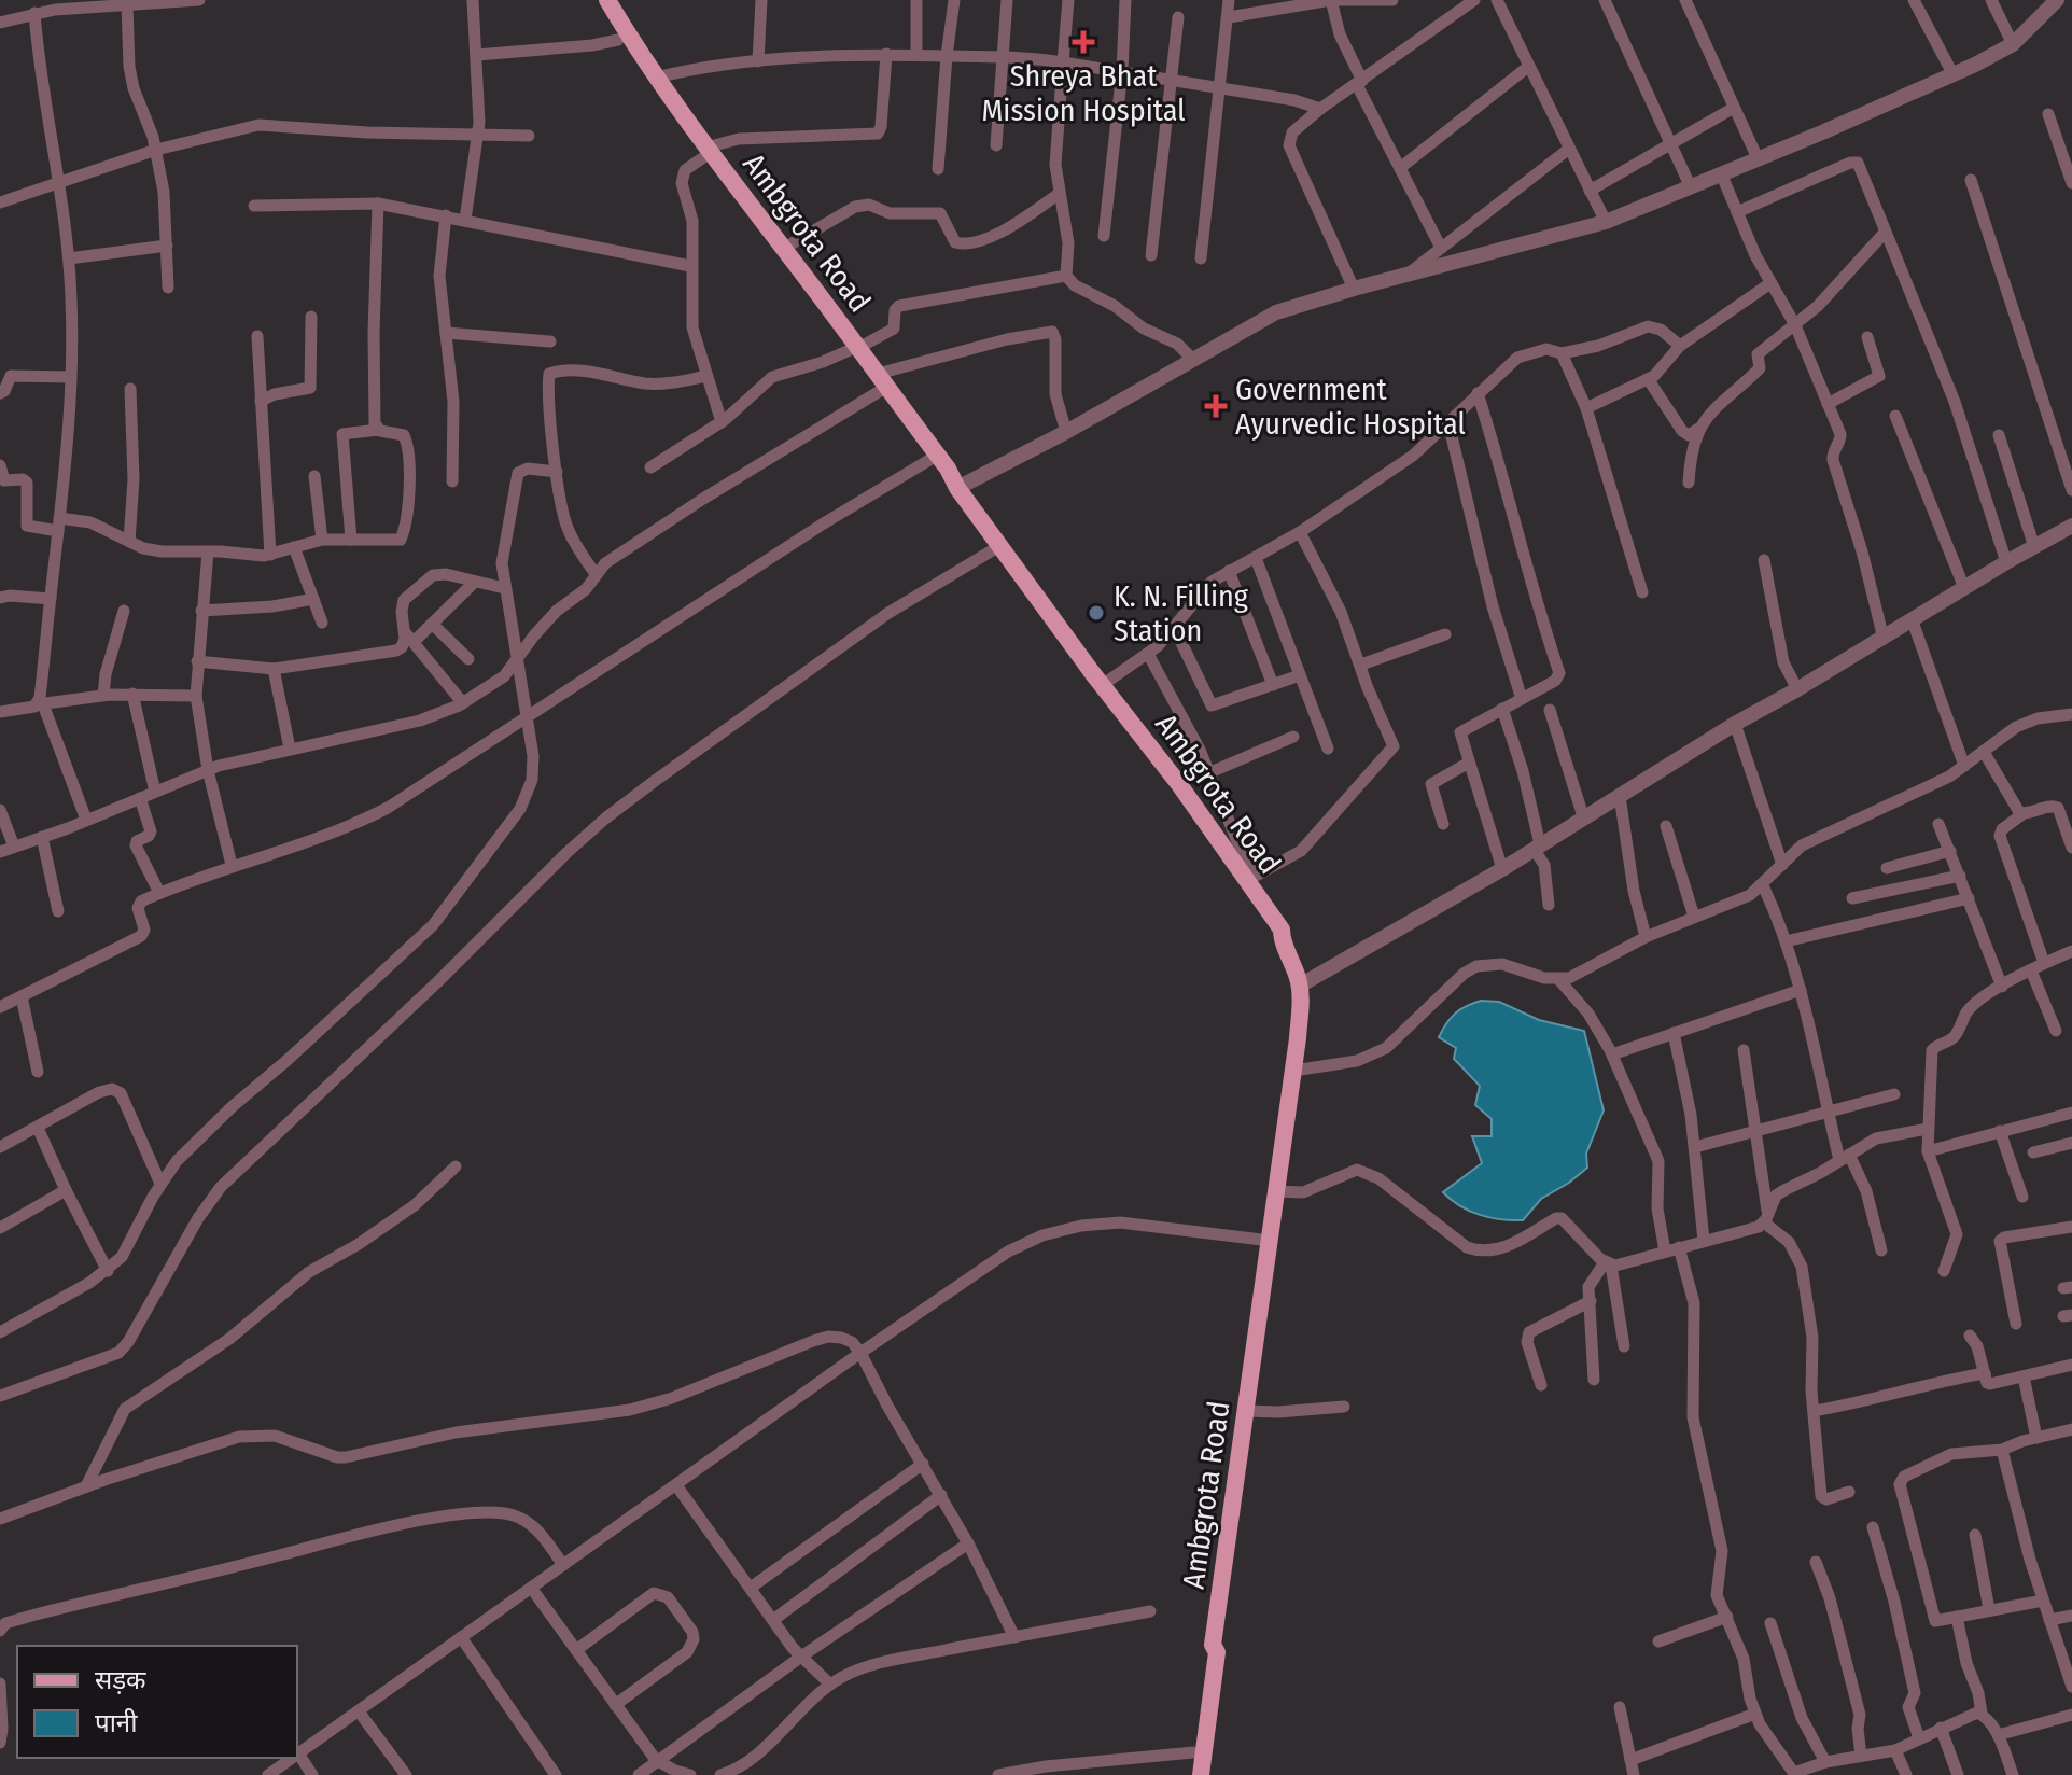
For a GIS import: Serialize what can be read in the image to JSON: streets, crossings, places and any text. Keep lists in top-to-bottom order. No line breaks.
{"streets":{"main road":["Ambgrota Road"]},"places":{"health":["Shreya Bhat Mission Hospital","Government Ayurvedic Hospital"],"other":["K. N. Filling Station"]},"legend":["सड़क","पानी"]}
